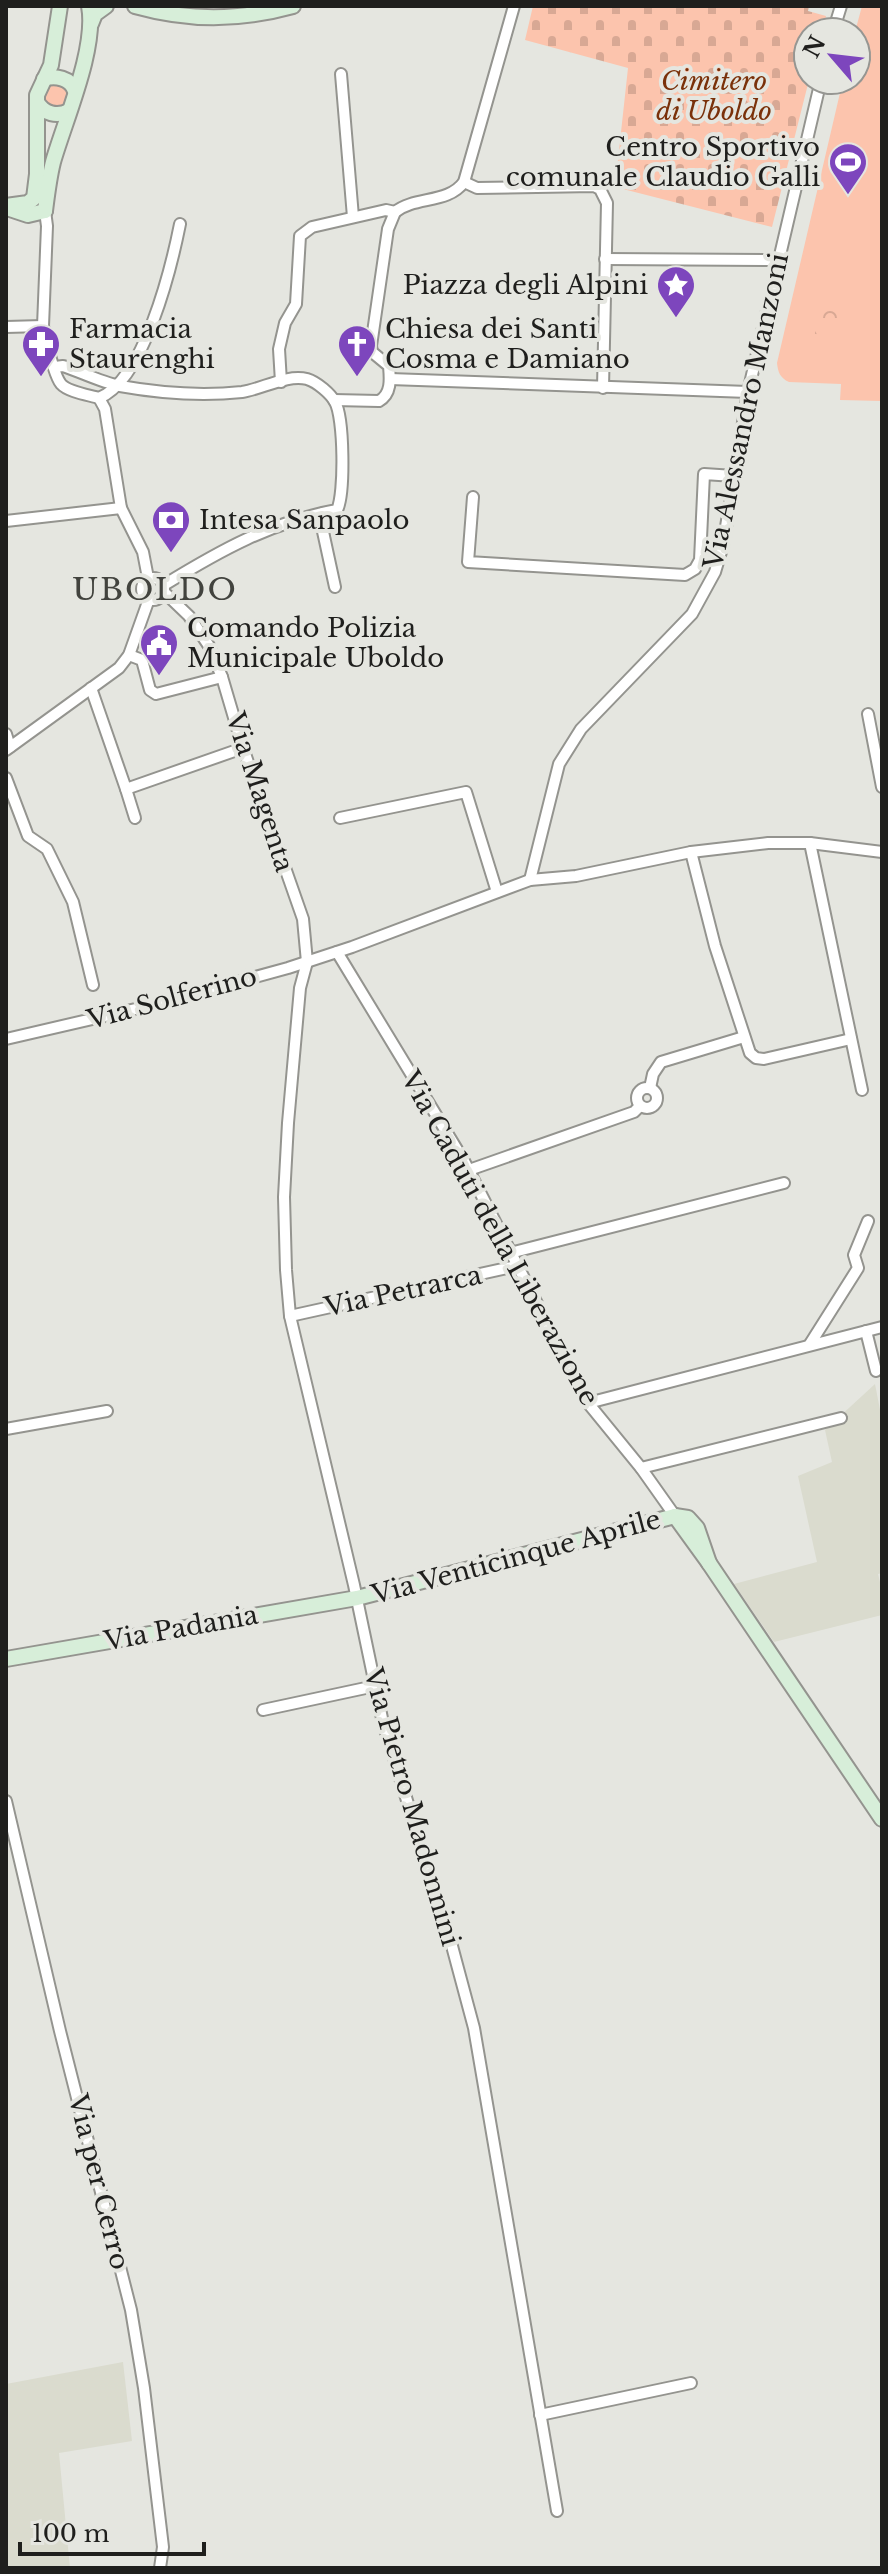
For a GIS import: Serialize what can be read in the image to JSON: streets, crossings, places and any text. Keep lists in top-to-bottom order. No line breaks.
{"streets":{"street":["Via Alessandro Manzoni","Via Magenta","Via Solferino","Via Caduti della Liberazione","Via Petrarca","Via Venticinque Aprile","Via Padania","Via Pietro Madonnini","Via per Cerro"]},"crossings":[["Via Alessandro Manzoni","Via Solferino"],["Via Magenta","Via Solferino"],["Via Magenta","Via Pietro Madonnini"],["Via Solferino","Via Caduti della Liberazione"],["Via Solferino","Via Pietro Madonnini"],["Via Caduti della Liberazione","Via Petrarca"],["Via Caduti della Liberazione","Via Venticinque Aprile"],["Via Petrarca","Via Pietro Madonnini"],["Via Venticinque Aprile","Via Padania"],["Via Venticinque Aprile","Via Pietro Madonnini"],["Via Padania","Via Pietro Madonnini"]],"districts":["UBOLDO"],"parks":["Cimitero di Uboldo"],"places":{"sports":["Centro Sportivo comunale Claudio Galli"],"place":["Piazza degli Alpini"],"pharmacy":["Farmacia Staurenghi"],"church":["Chiesa dei Santi Cosma e Damiano"],"bank":["Intesa Sanpaolo"],"public building":["Comando Polizia Municipale Uboldo"]},"scale_bar":"100 m","north":"top left"}
